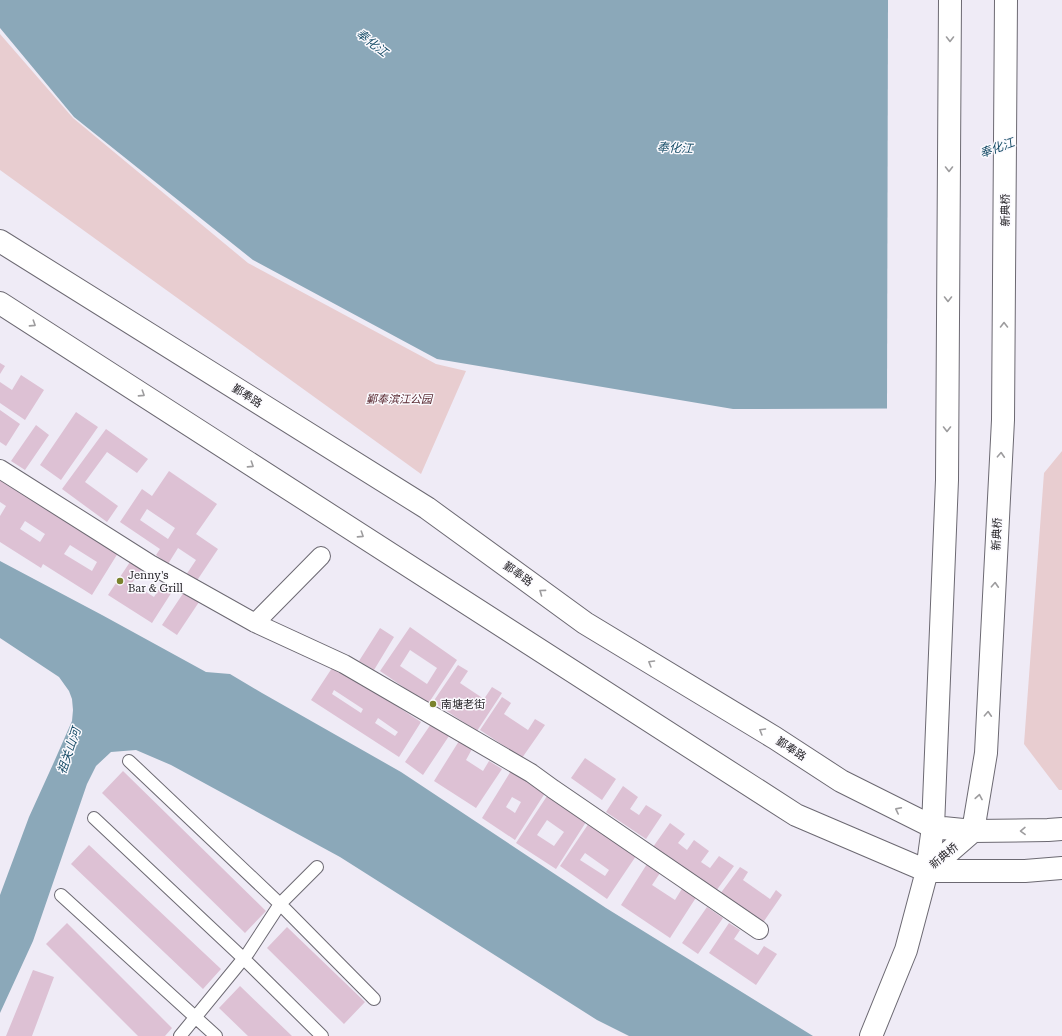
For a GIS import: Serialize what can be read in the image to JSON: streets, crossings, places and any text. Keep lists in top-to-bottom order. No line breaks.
{"streets":{"main road":["新典桥","鄞奉路"]},"crossings":[["新典桥","鄞奉路"]],"water":["奉化江","祖关山河"],"parks":["鄞奉滨江公园"],"places":["Jenny's Bar & Grill","南塘老街"]}
